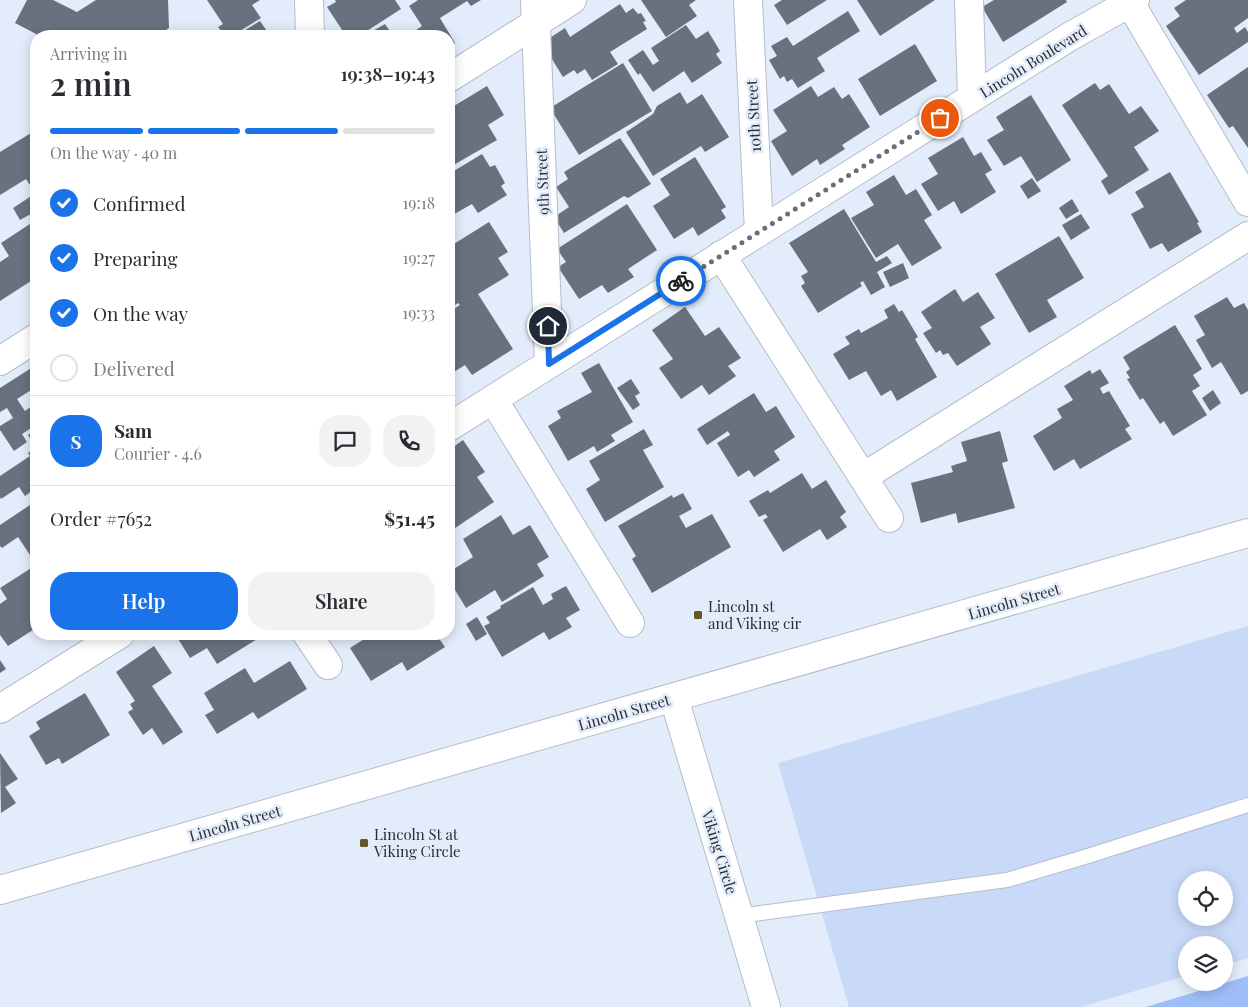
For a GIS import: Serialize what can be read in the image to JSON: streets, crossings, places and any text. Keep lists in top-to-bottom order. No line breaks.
{"streets":{"street":["Lincoln Boulevard","10th Street","9th Street","Lincoln Street","Viking Circle"]},"crossings":[["Lincoln Boulevard","10th Street"],["Lincoln Boulevard","9th Street"],["Lincoln Street","Viking Circle"]],"places":{"transit":["Lincoln st and Viking cir","Lincoln St at Viking Circle"]},"page":{"heading":["2 min","Arriving in","19:38–19:43"],"panel":["Sam","Courier · 4.6","Order #7652","$51.45"],"bar":"On the way · 40 m","list":[["Confirmed","19:18"],["Preparing","19:27"],["On the way","19:33"],"Delivered"],"round":"S","buttons":["Help","Share"]}}
